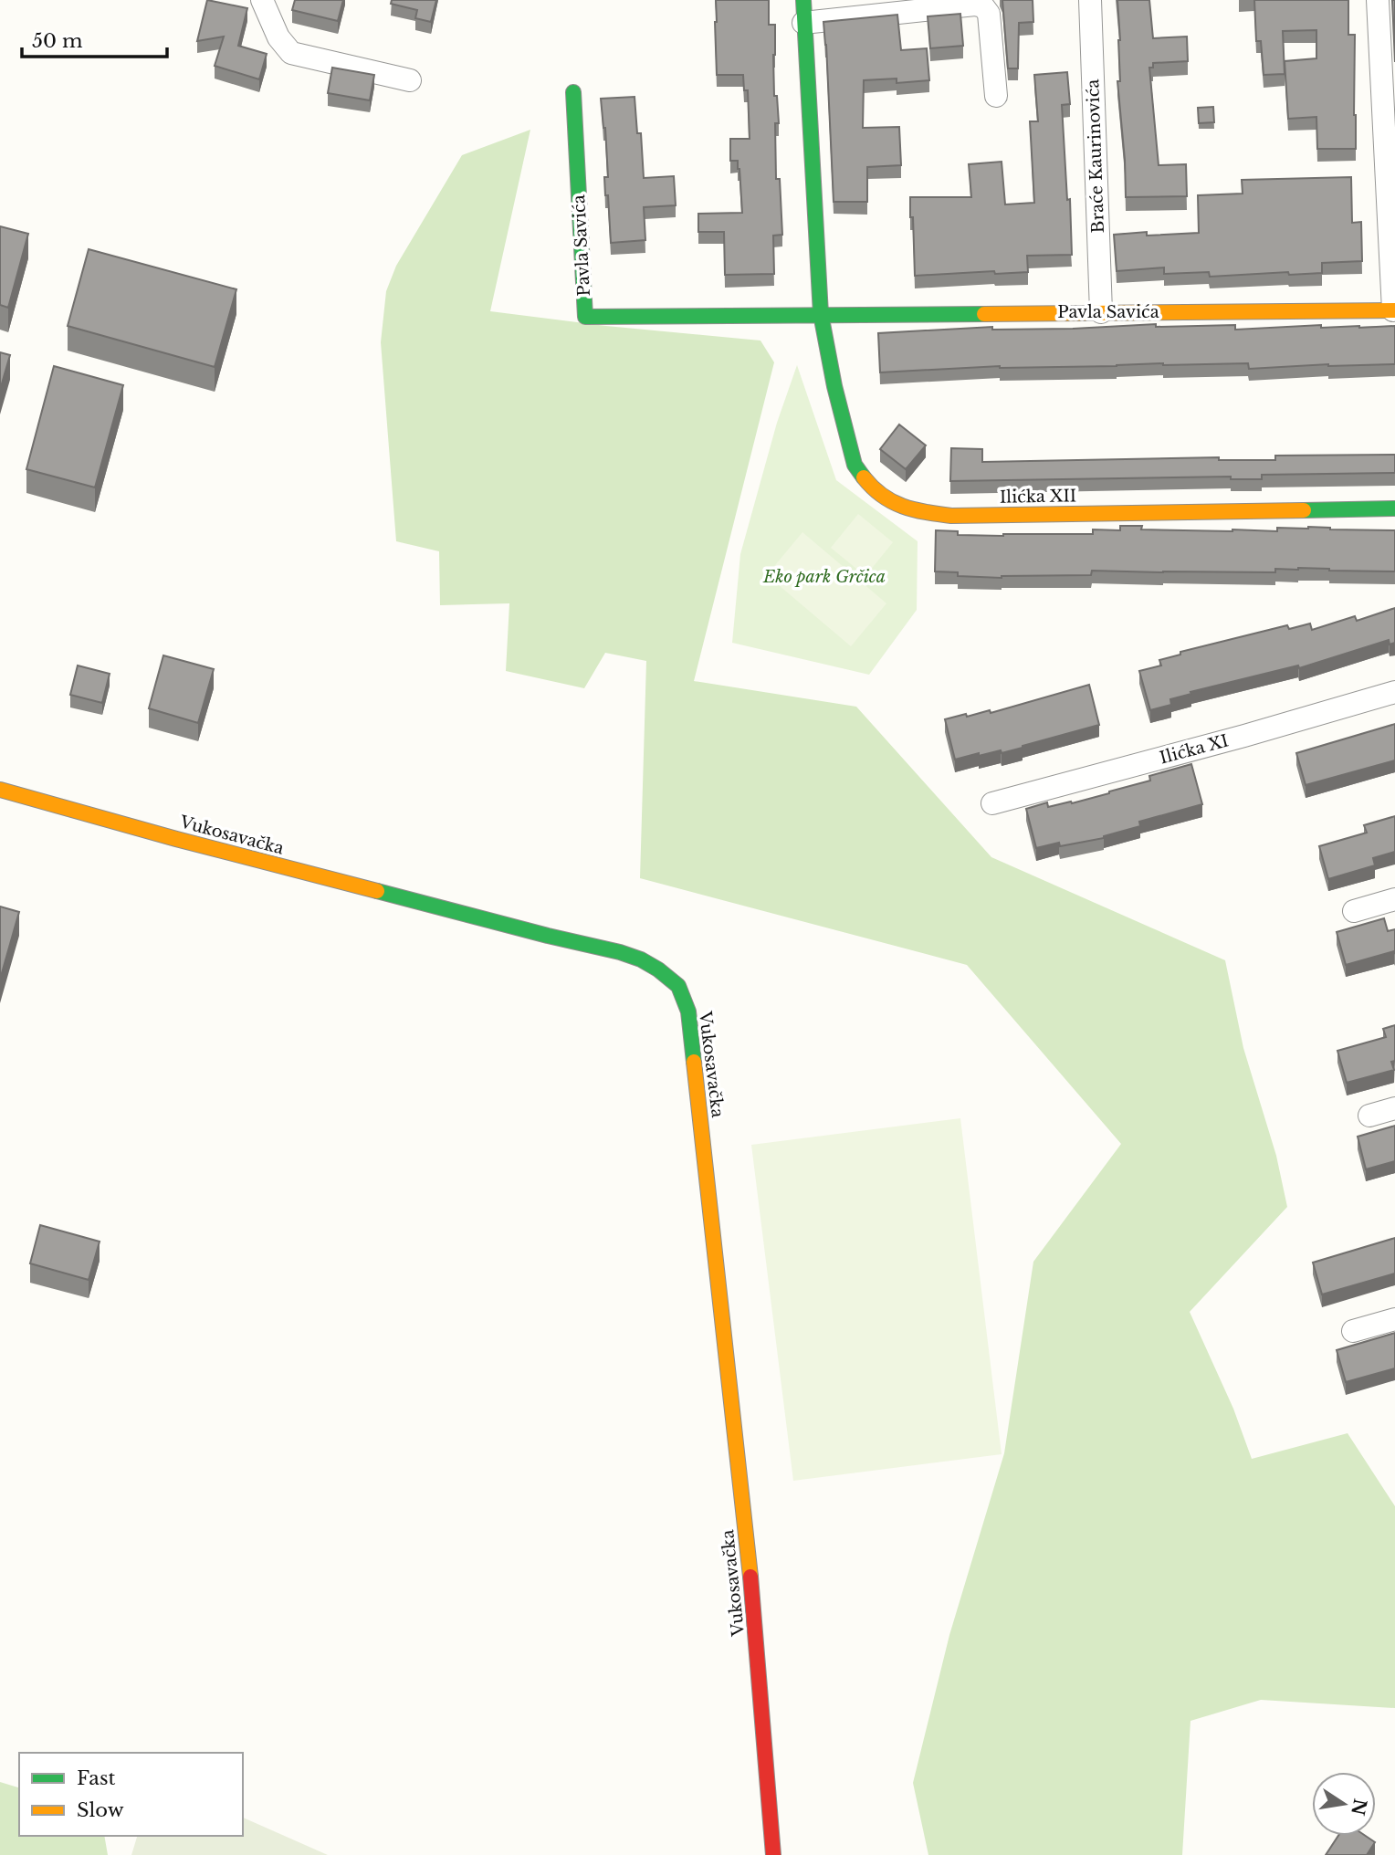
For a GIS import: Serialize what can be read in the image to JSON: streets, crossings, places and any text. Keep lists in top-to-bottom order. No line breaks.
{"streets":{"street":["Braće Kaurinovića","Pavla Savića","Ilićka XII","Ilićka XI","Vukosavačka"]},"crossings":[["Braće Kaurinovića","Pavla Savića"],["Pavla Savića","Ilićka XII"]],"parks":["Eko park Grčica"],"legend":["Fast","Slow"],"scale_bar":"50 m","north":"right"}
